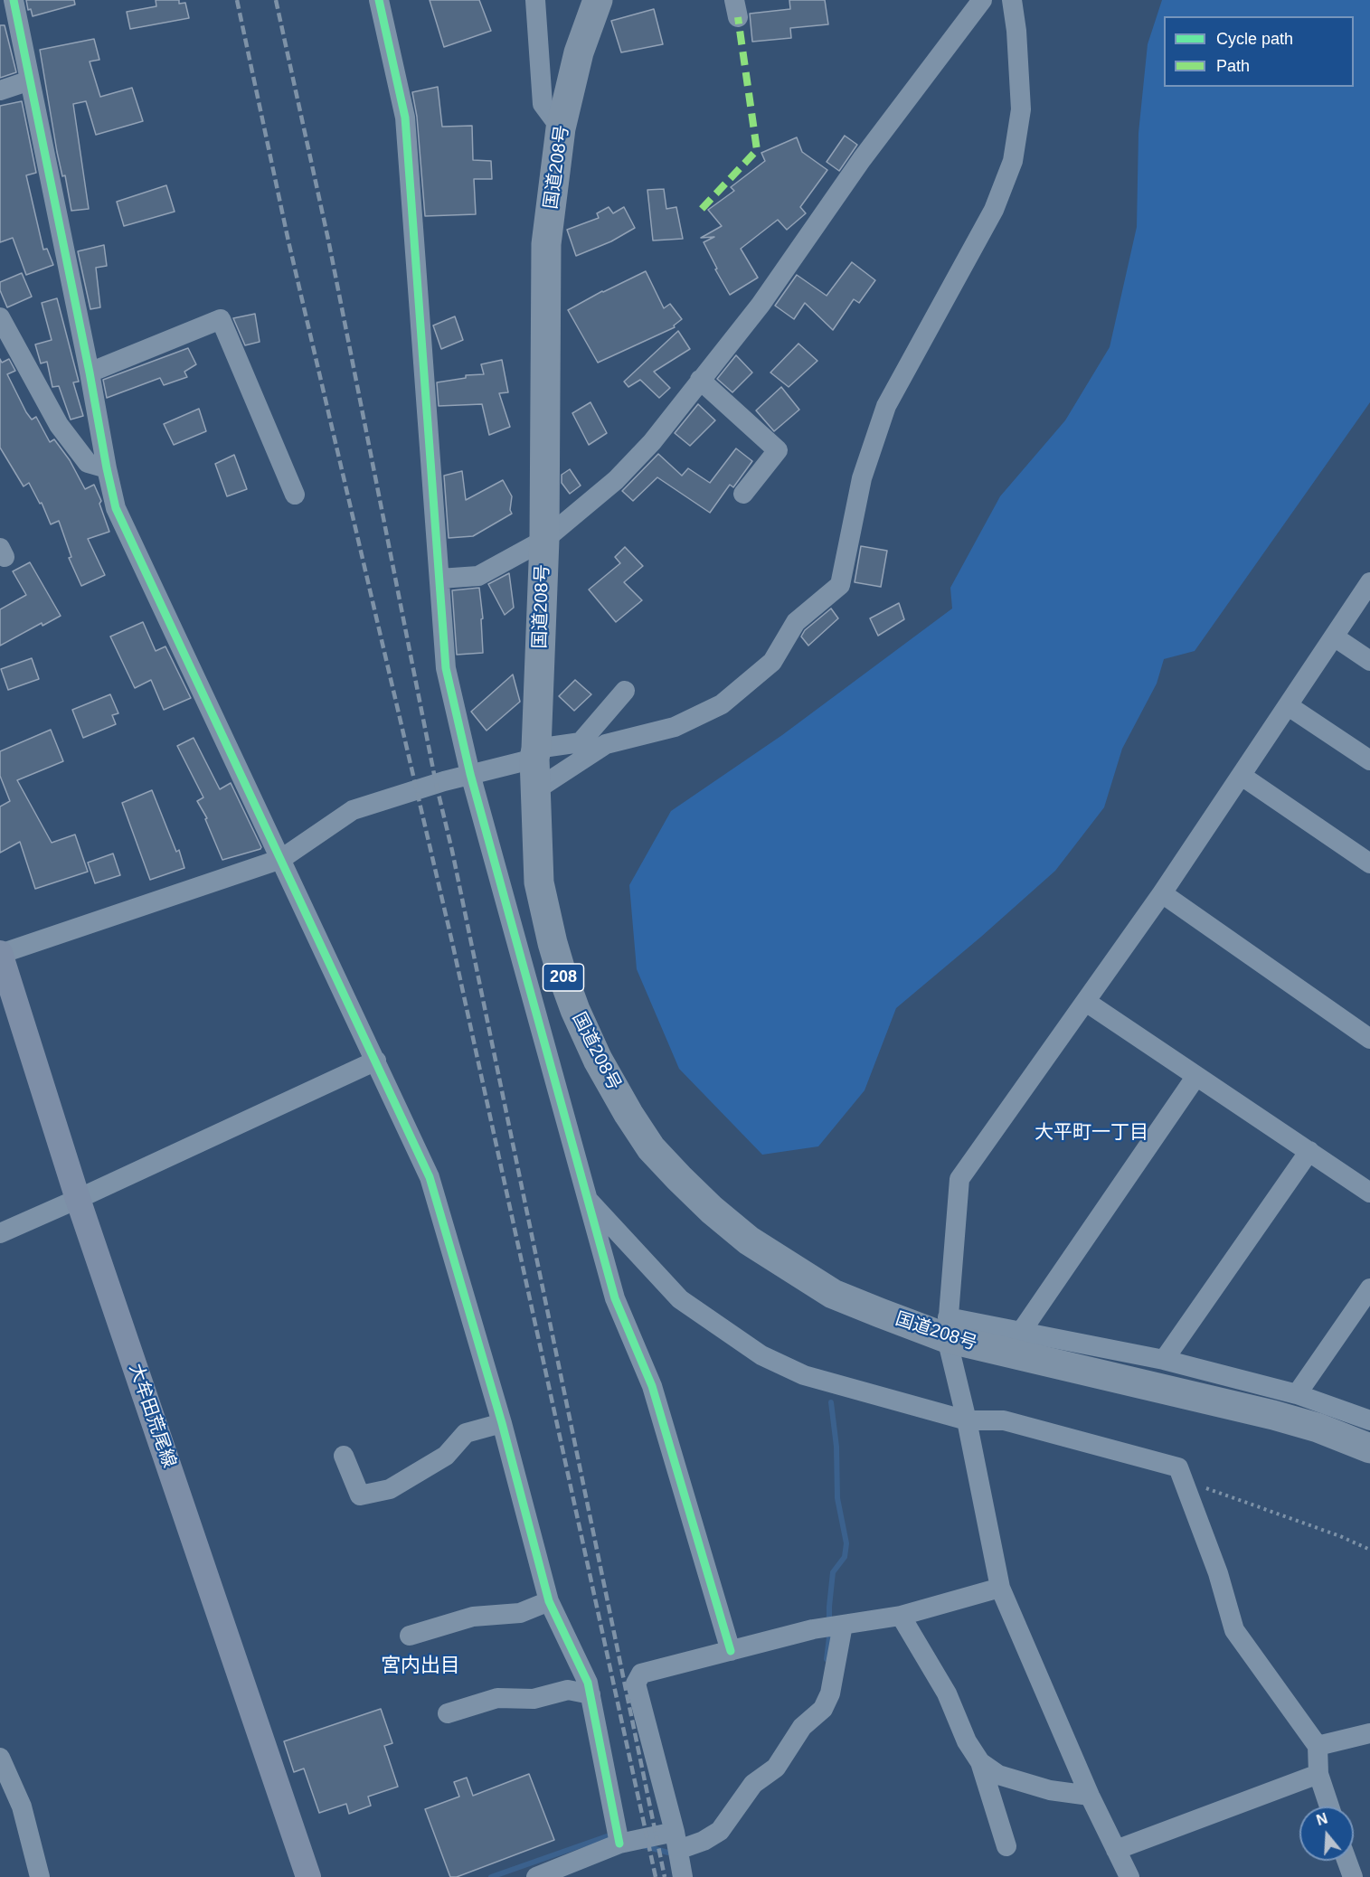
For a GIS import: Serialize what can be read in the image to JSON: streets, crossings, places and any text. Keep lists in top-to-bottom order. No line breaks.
{"streets":{"highway":["国道208号","208"],"main road":["大牟田荒尾線"]},"districts":["大平町一丁目","宮内出目"],"legend":["Cycle path","Path"],"north":"top"}
